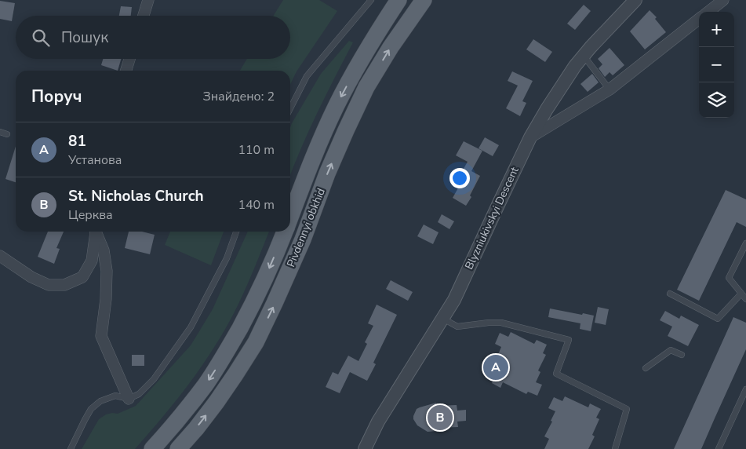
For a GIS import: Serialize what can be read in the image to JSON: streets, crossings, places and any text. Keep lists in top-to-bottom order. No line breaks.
{"streets":{"main road":["Pivdennyi obkhid"],"street":["Blyzniukivskyi Descent"]},"page":{"map_buttons":["+","−"],"search":"Пошук","heading":["Поруч","Знайдено: 2"],"list":[{"mark":"A","name":"81","note":"Установа","value":"110 m"},{"mark":"B","name":"St. Nicholas Church","note":"Церква","value":"140 m"}],"pins":["A","B"]}}
